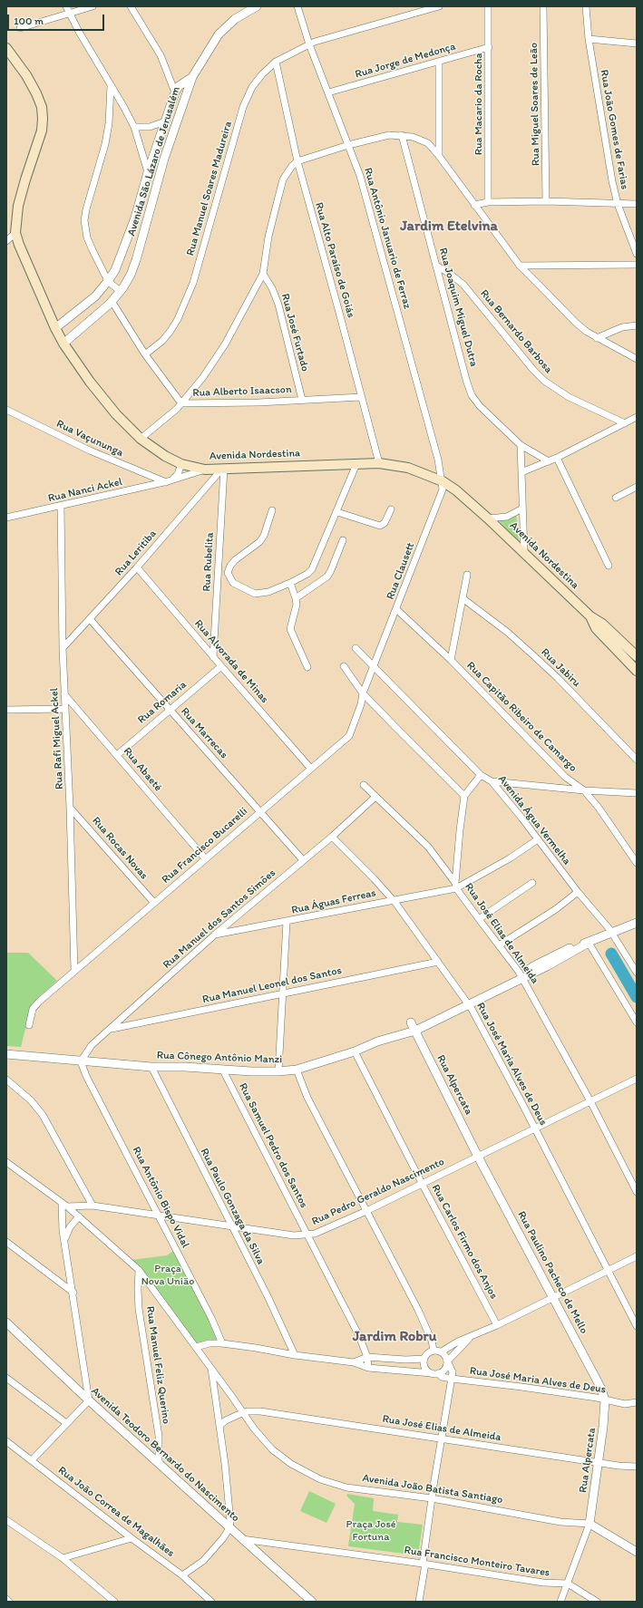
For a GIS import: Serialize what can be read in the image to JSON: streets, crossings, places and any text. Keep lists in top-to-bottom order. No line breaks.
{"streets":{"main road":["Avenida Nordestina"],"street":["Rua Jorge de Medonça","Rua Macario da Rocha","Rua Miguel Soares de Leão","Rua João Gomes de Farias","Avenida São Lázaro de Jerusalém","Rua Manuel Soares Madureira","Rua Antônio Januario de Ferraz","Rua Alto Paraíso de Goiás","Rua Joaquim Miguel Dutra","Rua Bernardo Barbosa","Rua José Furtado","Rua Alberto Isaacson","Rua Vaçununga","Rua Nanci Ackel","Rua Leritiba","Rua Rubelita","Rua Clausett","Rua Alvorada de Minas","Rua Jabiru","Rua Romaria","Rua Capitão Ribeiro de Camargo","Rua Marrecas","Rua Rafi Miguel Ackel","Rua Abaeté","Avenida Água Vermelha","Rua Francisco Bucarelli","Rua Rocas Novas","Rua Águas Ferreas","Rua Manuel dos Santos Simões","Rua José Elias de Almeida","Rua Manuel Leonel dos Santos","Rua Cônego Antônio Manzi","Rua José Maria Alves de Deus","Rua Alpercata","Rua Samuel Pedro dos Santos","Rua Pedro Geraldo Nascimento","Rua Antônio Bispo Vidal","Rua Paulo Gonzaga da Silva","Rua Carlos Firmo dos Anjos","Rua Paulino Pacheco de Mello","Rua Manuel Feliz Querino","Avenida Teodoro Bernardo do Nascimento","Avenida João Batista Santiago","Rua João Correa de Magalhães","Rua Francisco Monteiro Tavares"]},"crossings":[["Rua Jorge de Medonça","Rua Macario da Rocha"],["Rua Jorge de Medonça","Rua Antônio Januario de Ferraz"],["Avenida São Lázaro de Jerusalém","Rua Alberto Isaacson"],["Avenida São Lázaro de Jerusalém","Avenida Nordestina"],["Rua Manuel Soares Madureira","Rua Antônio Januario de Ferraz"],["Rua Manuel Soares Madureira","Rua Alto Paraíso de Goiás"],["Rua Manuel Soares Madureira","Rua Alberto Isaacson"],["Rua Antônio Januario de Ferraz","Avenida Nordestina"],["Rua Antônio Januario de Ferraz","Rua Clausett"],["Rua Alto Paraíso de Goiás","Rua Alberto Isaacson"],["Rua Alto Paraíso de Goiás","Avenida Nordestina"],["Rua Joaquim Miguel Dutra","Rua Bernardo Barbosa"],["Rua José Furtado","Rua Alberto Isaacson"],["Rua Vaçununga","Rua Nanci Ackel"],["Avenida Nordestina","Rua Nanci Ackel"],["Avenida Nordestina","Rua Leritiba"],["Avenida Nordestina","Rua Rubelita"],["Avenida Nordestina","Rua Clausett"],["Rua Nanci Ackel","Rua Rafi Miguel Ackel"],["Rua Leritiba","Rua Rubelita"],["Rua Leritiba","Rua Alvorada de Minas"],["Rua Leritiba","Rua Marrecas"],["Rua Leritiba","Rua Rafi Miguel Ackel"],["Rua Rubelita","Rua Alvorada de Minas"],["Rua Clausett","Rua Capitão Ribeiro de Camargo"],["Rua Clausett","Avenida Água Vermelha"],["Rua Clausett","Rua Francisco Bucarelli"],["Rua Alvorada de Minas","Rua Romaria"],["Rua Alvorada de Minas","Rua Francisco Bucarelli"],["Rua Romaria","Rua Marrecas"],["Rua Romaria","Rua Abaeté"],["Rua Marrecas","Rua Francisco Bucarelli"],["Rua Marrecas","Rua Manuel dos Santos Simões"],["Rua Rafi Miguel Ackel","Rua Abaeté"],["Rua Rafi Miguel Ackel","Rua Francisco Bucarelli"],["Rua Rafi Miguel Ackel","Rua Rocas Novas"],["Rua Abaeté","Rua Francisco Bucarelli"],["Avenida Água Vermelha","Rua Francisco Bucarelli"],["Avenida Água Vermelha","Rua Águas Ferreas"],["Avenida Água Vermelha","Rua Cônego Antônio Manzi"],["Rua Francisco Bucarelli","Rua Rocas Novas"],["Rua Águas Ferreas","Rua Manuel dos Santos Simões"],["Rua Águas Ferreas","Rua José Elias de Almeida"],["Rua Águas Ferreas","Rua José Maria Alves de Deus"],["Rua Manuel dos Santos Simões","Rua José Elias de Almeida"],["Rua Manuel dos Santos Simões","Rua Manuel Leonel dos Santos"],["Rua Manuel dos Santos Simões","Rua Cônego Antônio Manzi"],["Rua Manuel dos Santos Simões","Rua José Maria Alves de Deus"],["Rua Manuel dos Santos Simões","Rua Antônio Bispo Vidal"],["Rua José Elias de Almeida","Rua Cônego Antônio Manzi"],["Rua José Elias de Almeida","Rua Alpercata"],["Rua José Elias de Almeida","Rua Pedro Geraldo Nascimento"],["Rua José Elias de Almeida","Avenida João Batista Santiago"],["Rua Manuel Leonel dos Santos","Rua José Maria Alves de Deus"],["Rua Cônego Antônio Manzi","Rua José Maria Alves de Deus"],["Rua Cônego Antônio Manzi","Rua Alpercata"],["Rua Cônego Antônio Manzi","Rua Samuel Pedro dos Santos"],["Rua Cônego Antônio Manzi","Rua Antônio Bispo Vidal"],["Rua Cônego Antônio Manzi","Rua Paulo Gonzaga da Silva"],["Rua Cônego Antônio Manzi","Rua Carlos Firmo dos Anjos"],["Rua José Maria Alves de Deus","Rua Alpercata"],["Rua José Maria Alves de Deus","Rua Samuel Pedro dos Santos"],["Rua José Maria Alves de Deus","Rua Pedro Geraldo Nascimento"],["Rua José Maria Alves de Deus","Rua Antônio Bispo Vidal"],["Rua José Maria Alves de Deus","Rua Paulo Gonzaga da Silva"],["Rua José Maria Alves de Deus","Rua Paulino Pacheco de Mello"],["Rua José Maria Alves de Deus","Avenida João Batista Santiago"],["Rua Alpercata","Rua Pedro Geraldo Nascimento"],["Rua Alpercata","Rua Paulino Pacheco de Mello"],["Rua Alpercata","Avenida João Batista Santiago"],["Rua Samuel Pedro dos Santos","Rua Pedro Geraldo Nascimento"],["Rua Pedro Geraldo Nascimento","Rua Antônio Bispo Vidal"],["Rua Pedro Geraldo Nascimento","Rua Paulo Gonzaga da Silva"],["Rua Pedro Geraldo Nascimento","Rua Carlos Firmo dos Anjos"],["Rua Pedro Geraldo Nascimento","Rua Paulino Pacheco de Mello"],["Rua Pedro Geraldo Nascimento","Avenida João Batista Santiago"],["Rua Manuel Feliz Querino","Avenida Teodoro Bernardo do Nascimento"],["Rua Manuel Feliz Querino","Avenida João Batista Santiago"],["Avenida Teodoro Bernardo do Nascimento","Rua Francisco Monteiro Tavares"]],"districts":["Jardim Etelvina","Jardim Robru"],"parks":["Praça Nova União","Praça José Fortuna"],"scale_bar":"100 m"}
